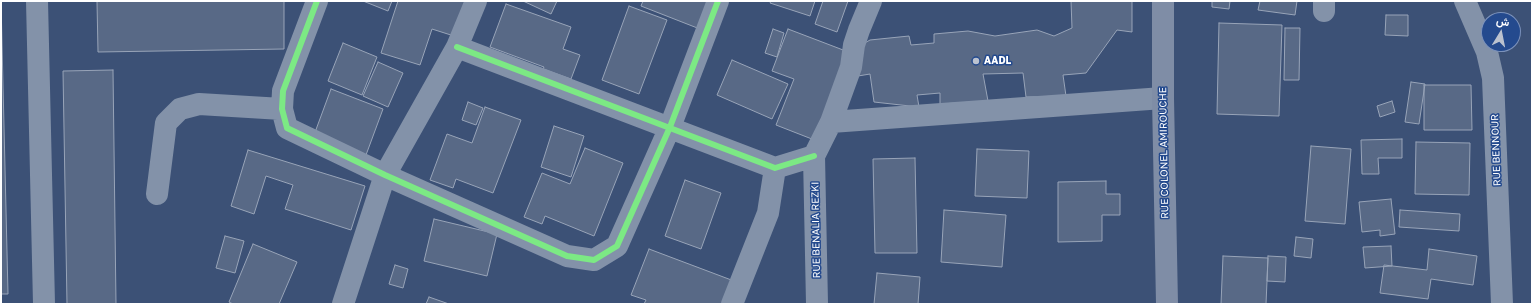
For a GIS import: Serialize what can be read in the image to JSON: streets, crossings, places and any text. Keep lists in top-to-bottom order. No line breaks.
{"streets":{"main road":["RUE COLONEL AMIROUCHE"],"street":["RUE BENNOUR","RUE BENALIA REZKI"]},"places":["AADL"],"north":"top"}
